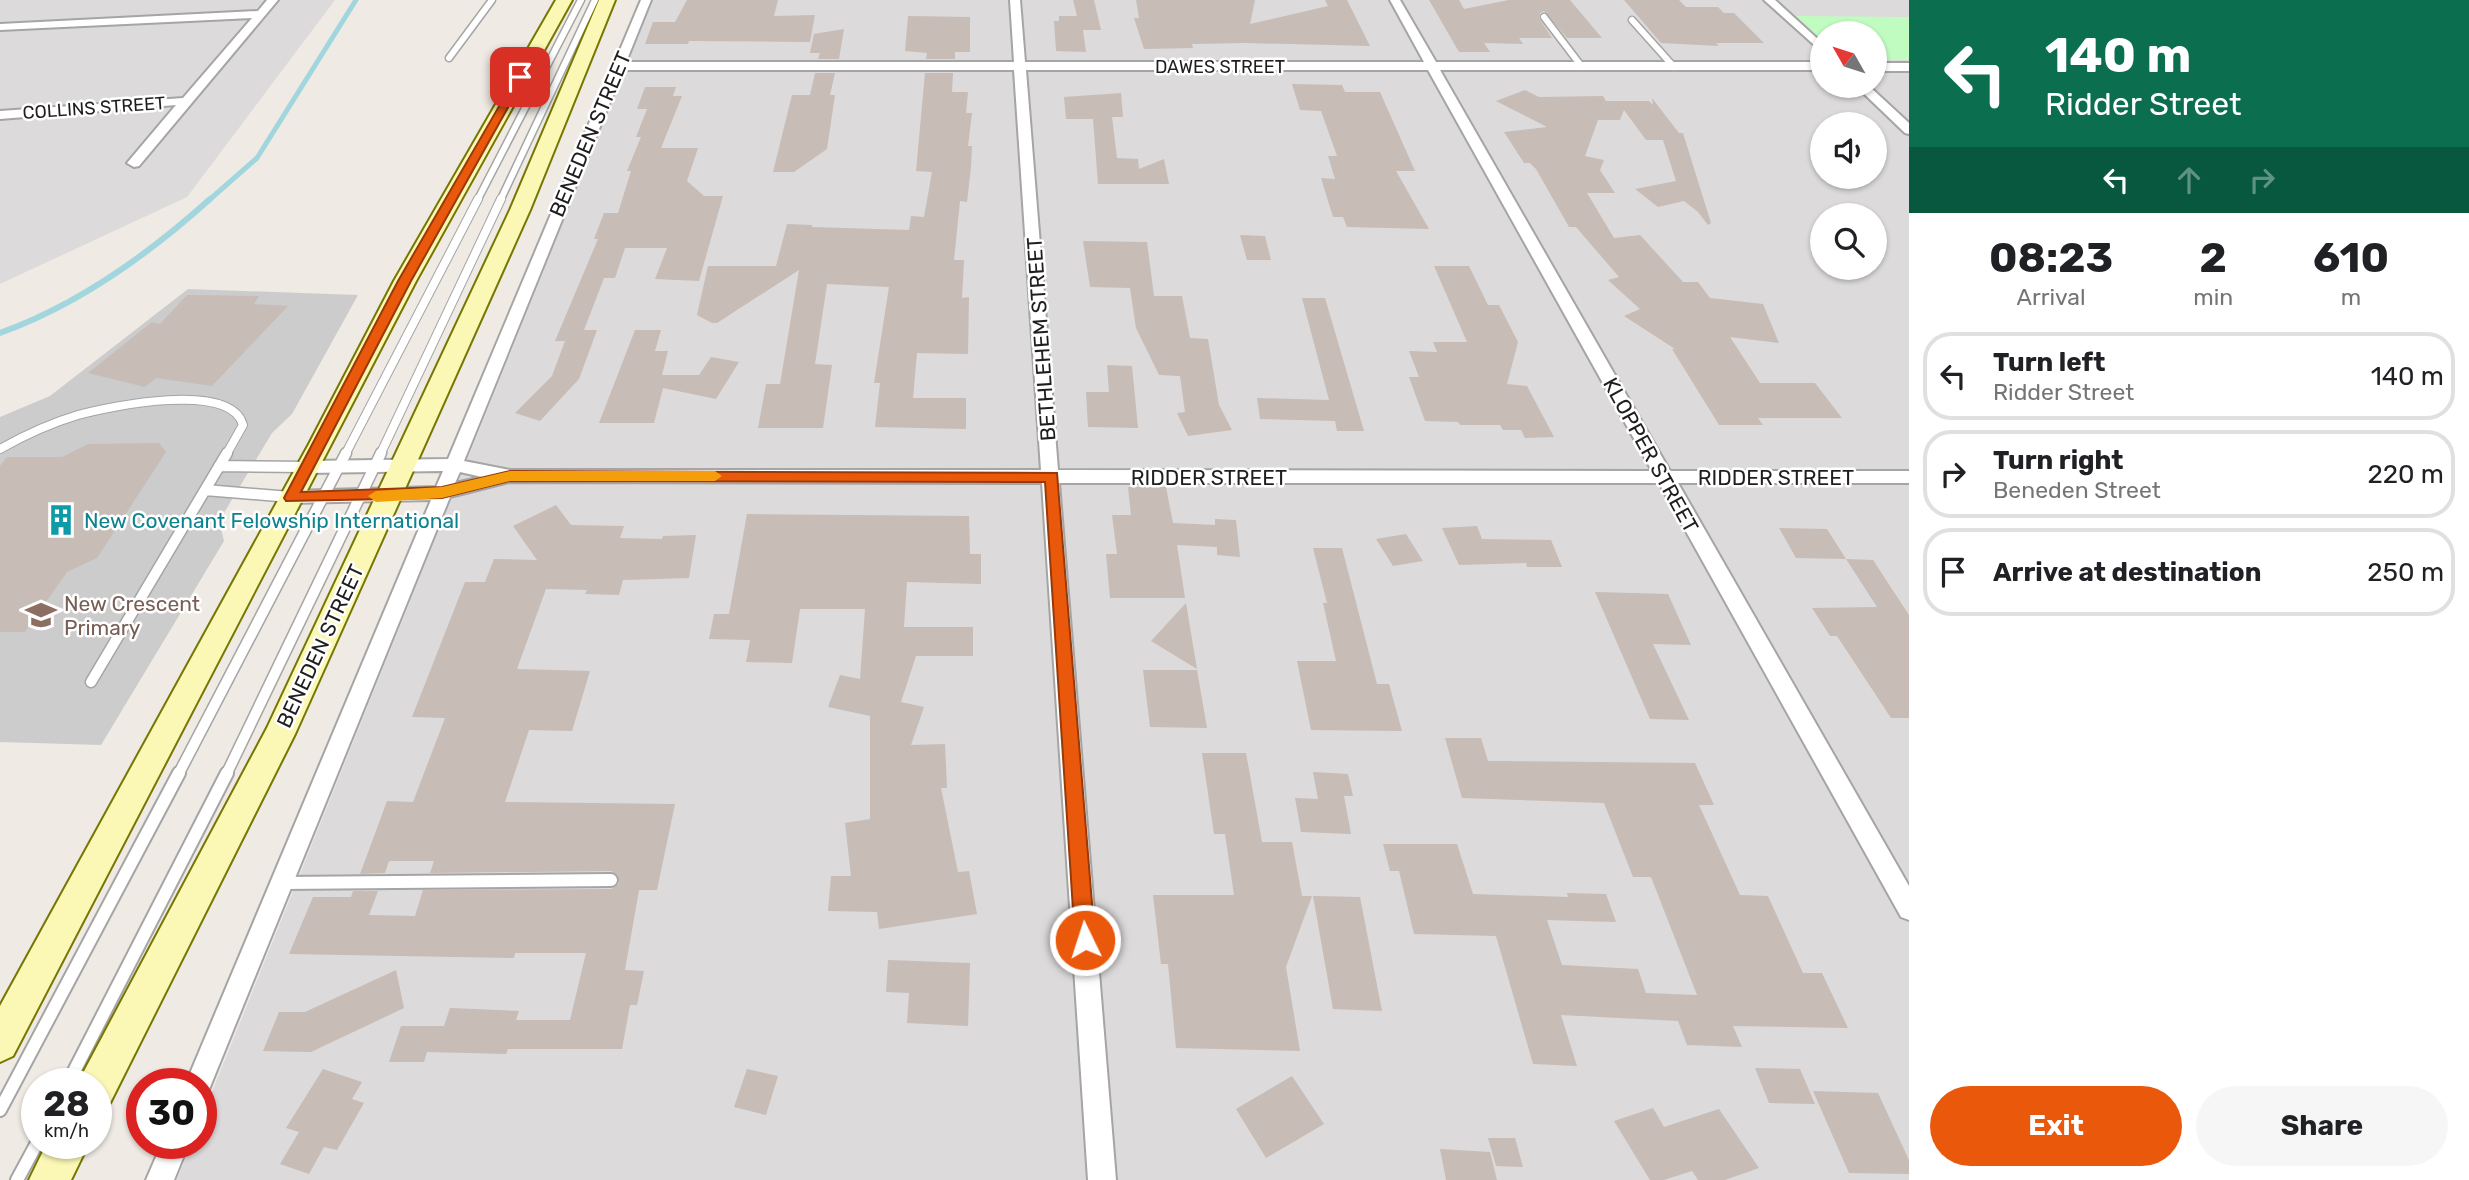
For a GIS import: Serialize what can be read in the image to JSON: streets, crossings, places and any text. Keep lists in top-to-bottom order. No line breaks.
{"streets":{"main road":["BENEDEN STREET"],"street":["DAWES STREET","COLLINS STREET","BETHLEHEM STREET","KLOPPER STREET","RIDDER STREET"]},"crossings":[["DAWES STREET","BENEDEN STREET"],["DAWES STREET","BETHLEHEM STREET"],["DAWES STREET","KLOPPER STREET"],["BENEDEN STREET","RIDDER STREET"],["BETHLEHEM STREET","RIDDER STREET"],["KLOPPER STREET","RIDDER STREET"]],"places":{"building":["New Covenant Felowship International"],"school or university":["New Crescent Primary"]},"north":"top left","page":{"turn":["140 m","Ridder Street"],"eta":["08:23","Arrival","2","min","610","m"],"list":[{"name":"Turn left","note":"Ridder Street","value":"140 m"},{"name":"Turn right","note":"Beneden Street","value":"220 m"},{"name":"Arrive at destination","value":"250 m"}],"speed":"28 km/h","limit":"30","buttons":["Exit","Share"]}}
